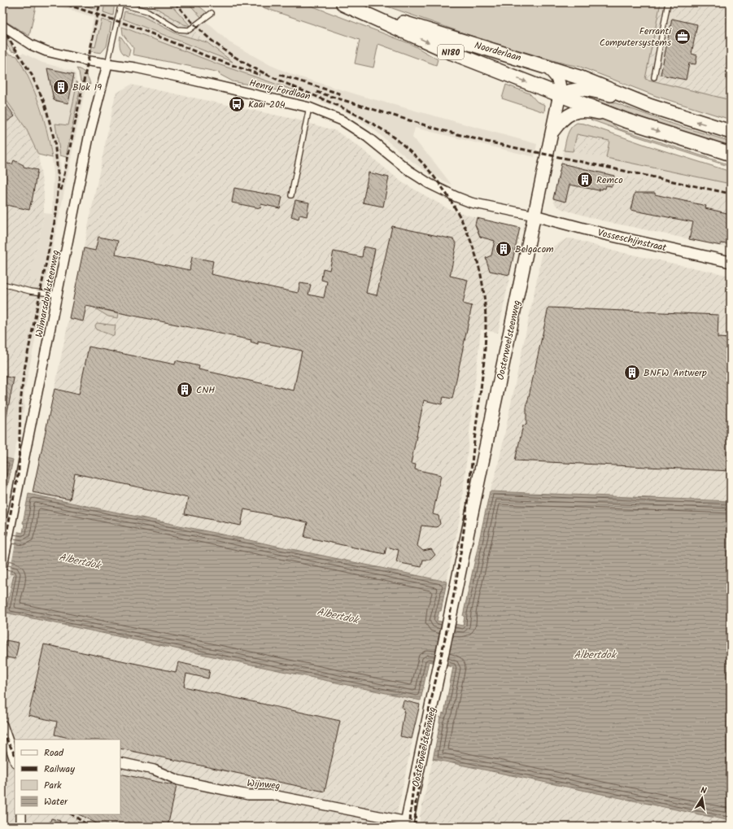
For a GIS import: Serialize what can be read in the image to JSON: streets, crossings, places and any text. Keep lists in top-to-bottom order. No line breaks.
{"streets":{"main road":["Noorderlaan","N180","Oosterweelsteenweg"],"street":["Henry Fordlaan","Vosseschijnstraat","Wilmarsdonksteenweg","Wijnweg"]},"crossings":[["Noorderlaan","Oosterweelsteenweg"],["Henry Fordlaan","Vosseschijnstraat"],["Henry Fordlaan","Wilmarsdonksteenweg"],["Henry Fordlaan","Oosterweelsteenweg"],["Vosseschijnstraat","Oosterweelsteenweg"],["Oosterweelsteenweg","Wijnweg"]],"water":["Albertdok"],"places":{"office":["Ferranti Computersystems"],"building":["Blok 19","Remco","Belgacom","BNFW Antwerp","CNH"],"bus stop":["Kaai 204"]},"legend":["Road","Railway","Park","Water"],"north":"top"}
